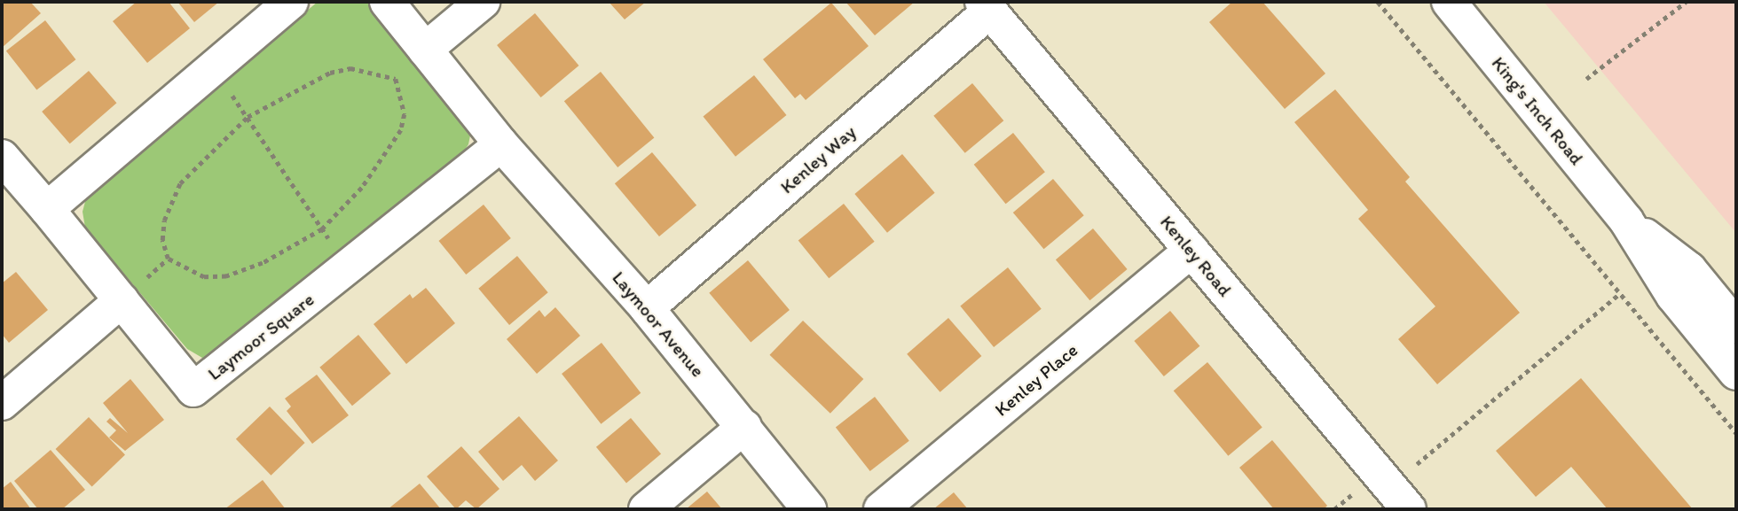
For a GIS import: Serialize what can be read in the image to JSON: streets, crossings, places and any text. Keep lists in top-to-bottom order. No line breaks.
{"streets":{"street":["King's Inch Road","Kenley Way","Kenley Road","Laymoor Avenue","Laymoor Square","Kenley Place"]},"crossings":[["Kenley Way","Kenley Road"],["Kenley Way","Laymoor Avenue"],["Kenley Road","Kenley Place"],["Laymoor Avenue","Laymoor Square"]]}
